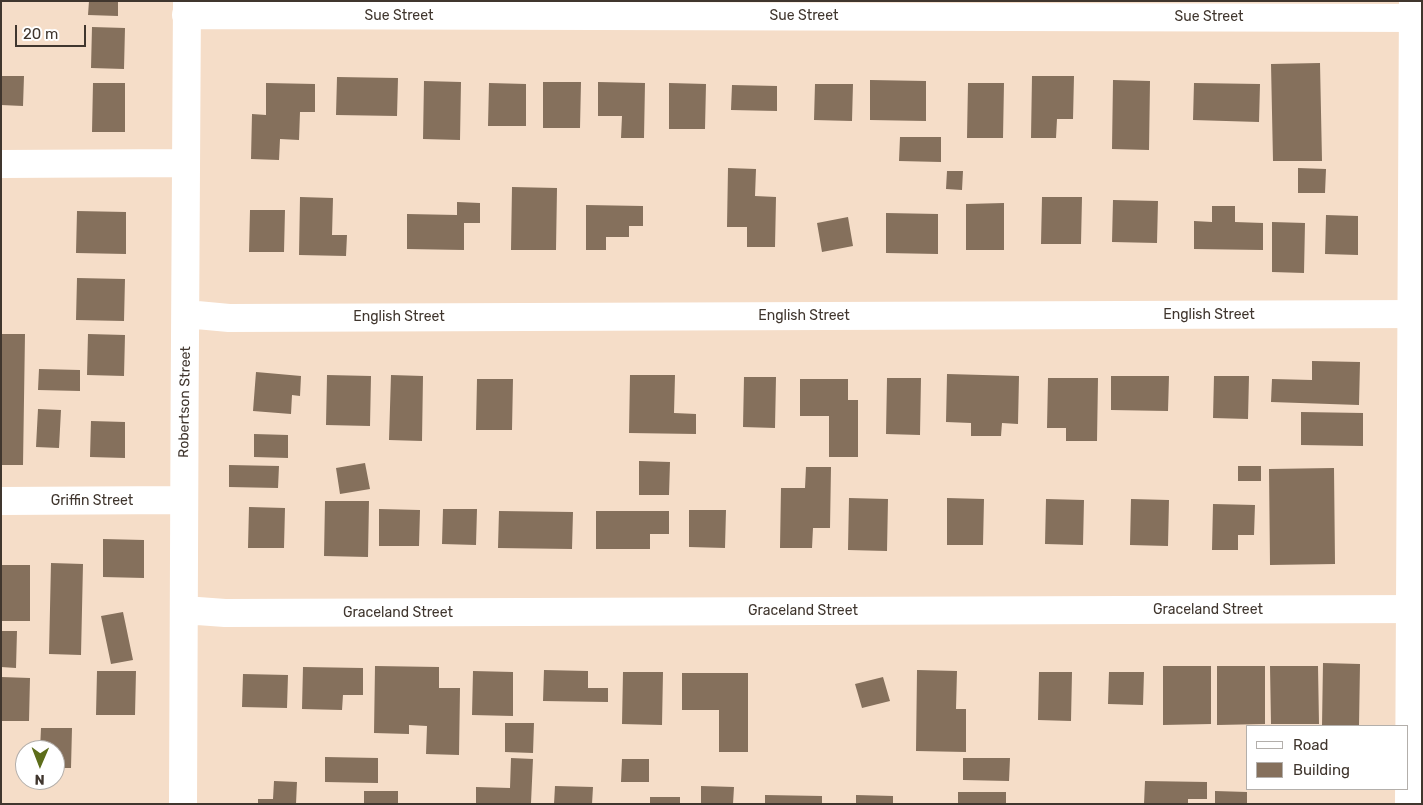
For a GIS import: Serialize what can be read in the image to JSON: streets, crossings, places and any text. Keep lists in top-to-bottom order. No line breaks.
{"streets":{"street":["Sue Street","English Street","Robertson Street","Griffin Street","Graceland Street"]},"crossings":[["Sue Street","Robertson Street"],["English Street","Robertson Street"],["Robertson Street","Griffin Street"],["Robertson Street","Graceland Street"]],"legend":["Road","Building"],"scale_bar":"20 m","north":"bottom"}
